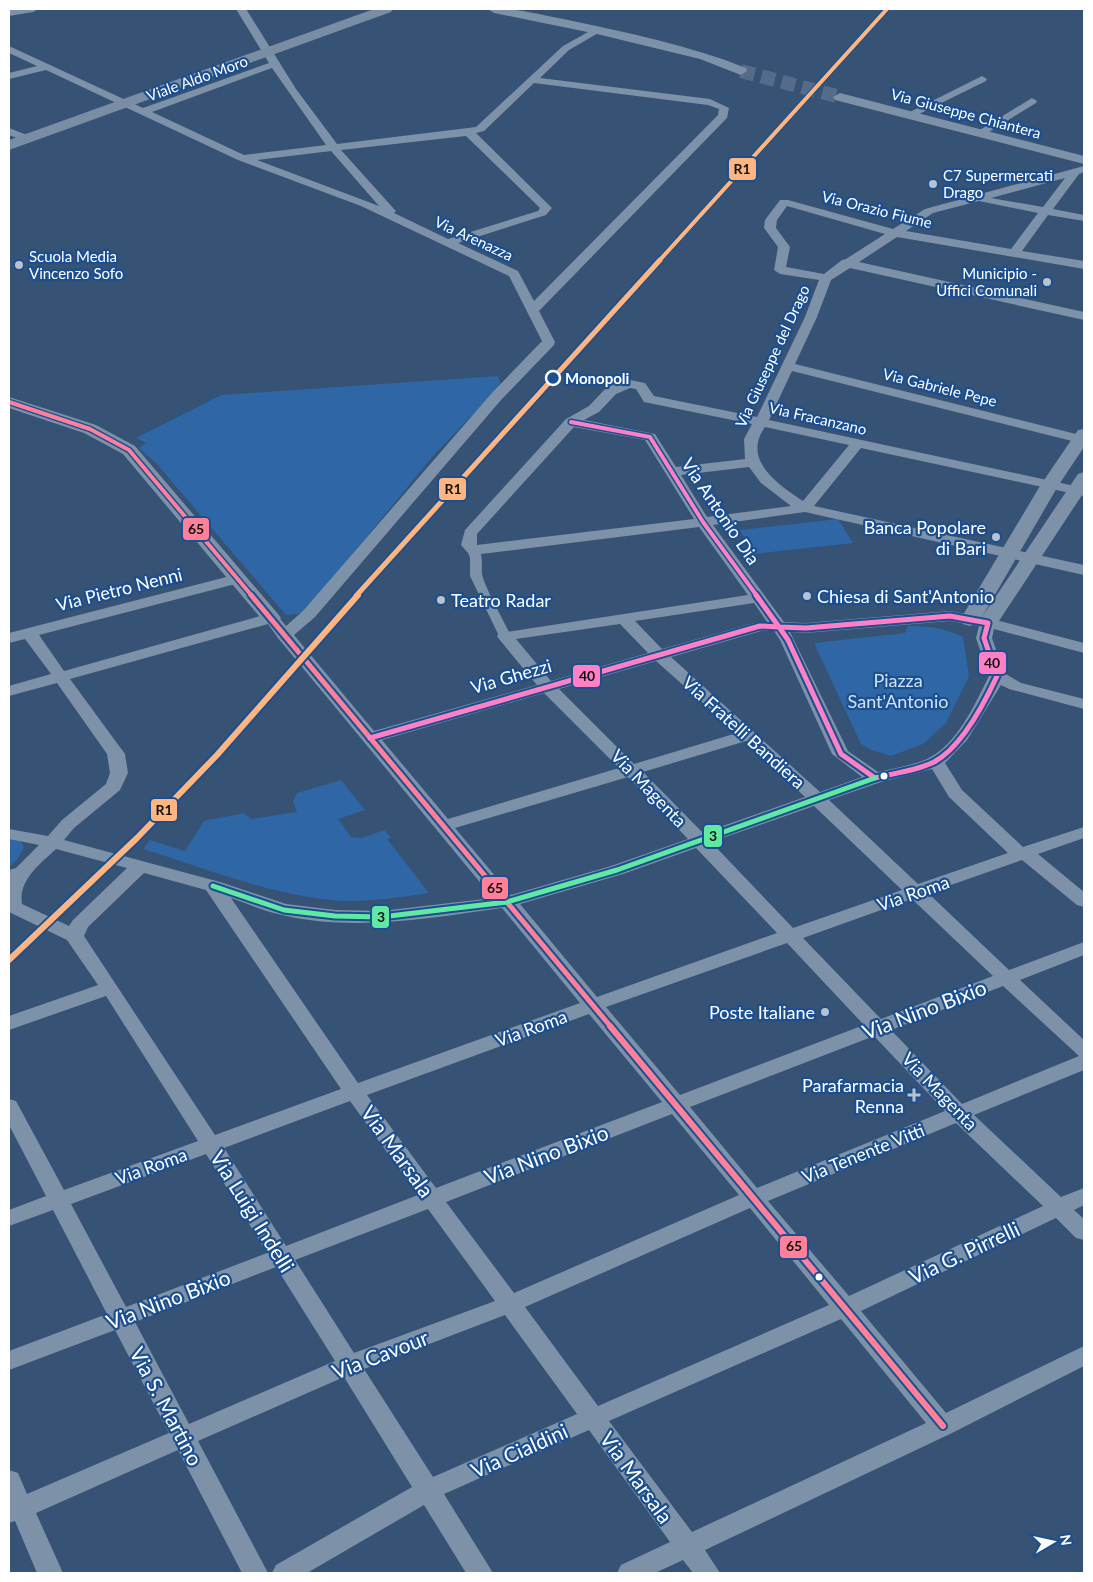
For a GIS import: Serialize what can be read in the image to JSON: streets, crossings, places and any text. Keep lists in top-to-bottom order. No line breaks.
{"streets":{"main road":["Viale Aldo Moro"],"street":["Via Giuseppe Chiantera","Via Orazio Fiume","Via Arenazza","Via Giuseppe del Drago","Via Gabriele Pepe","Via Fracanzano","Via Antonio Dia","Via Pietro Nenni","Via Ghezzi","Via Fratelli Bandiera","Via Magenta","Via Roma","Via Nino Bixio","Via Marsala","Via Tenente Vitti","Via Luigi Indelli","Via G. Pirrelli","Via Cavour","Via S. Martino","Via Cialdini"]},"crossings":[["Viale Aldo Moro","Via Arenazza"],["Via Orazio Fiume","Via Giuseppe del Drago"],["Via Giuseppe del Drago","Via Gabriele Pepe"],["Via Giuseppe del Drago","Via Fracanzano"],["Via Fracanzano","Via Antonio Dia"],["Via Fracanzano","Via Magenta"],["Via Antonio Dia","Via Ghezzi"],["Via Antonio Dia","Via Magenta"],["Via Ghezzi","Via Fratelli Bandiera"],["Via Ghezzi","Via Magenta"],["Via Fratelli Bandiera","Via Roma"],["Via Fratelli Bandiera","Via Nino Bixio"],["Via Magenta","Via Roma"],["Via Magenta","Via Nino Bixio"],["Via Magenta","Via Tenente Vitti"],["Via Magenta","Via G. Pirrelli"],["Via Roma","Via Marsala"],["Via Roma","Via Luigi Indelli"],["Via Roma","Via S. Martino"],["Via Nino Bixio","Via Marsala"],["Via Nino Bixio","Via Luigi Indelli"],["Via Nino Bixio","Via S. Martino"],["Via Marsala","Via Cavour"],["Via Marsala","Via Cialdini"],["Via Tenente Vitti","Via Cavour"],["Via Luigi Indelli","Via Cavour"],["Via Luigi Indelli","Via Cialdini"],["Via G. Pirrelli","Via Cialdini"],["Via Cavour","Via S. Martino"]],"parks":["Piazza Sant'Antonio"],"places":{"other":["C7 Supermercati Drago","Scuola Media Vincenzo Sofo","Municipio - Uffici Comunali","Monopoli","Banca Popolare di Bari","Chiesa di Sant'Antonio","Teatro Radar","Poste Italiane"],"health":["Parafarmacia Renna"]},"lines":["transit line R1","transit line 65","transit line 40","transit line 3"],"north":"right"}
